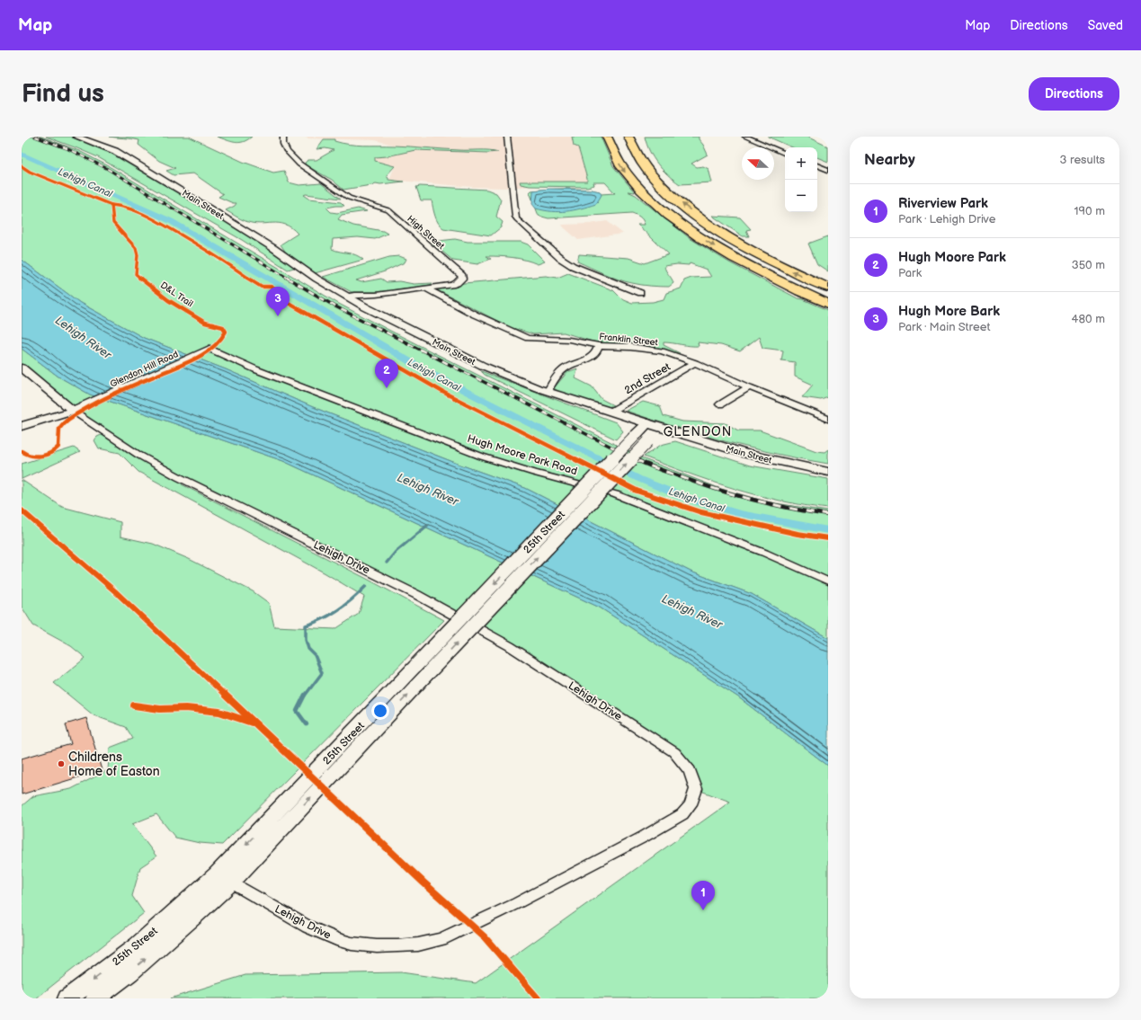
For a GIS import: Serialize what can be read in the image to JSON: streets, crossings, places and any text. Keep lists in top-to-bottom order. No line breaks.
{"streets":{"main road":["Main Street","25th Street"],"street":["High Street","Franklin Street","Glendon Hill Road","2nd Street","Hugh Moore Park Road","Lehigh Drive"],"cycle path":["D&L Trail"]},"crossings":[["Main Street","High Street"],["Main Street","2nd Street"],["Main Street","25th Street"],["High Street","Franklin Street"],["Franklin Street","2nd Street"],["Glendon Hill Road","Hugh Moore Park Road"],["Glendon Hill Road","Lehigh Drive"],["25th Street","Lehigh Drive"]],"districts":["GLENDON"],"water":["Lehigh Canal","Lehigh River"],"places":["Childrens Home of Easton"],"north":"left","page":{"header":"Map","nav":["Map","Directions","Saved"],"buttons":"Directions","title":"Find us","heading":["Nearby","3 results"],"map_buttons":["+","−"],"list":[{"mark":"1","name":"Riverview Park","note":"Park · Lehigh Drive","value":"190 m"},{"mark":"2","name":"Hugh Moore Park","note":"Park","value":"350 m"},{"mark":"3","name":"Hugh More Bark","note":"Park · Main Street","value":"480 m"}],"pins":["3","2","1"]}}
